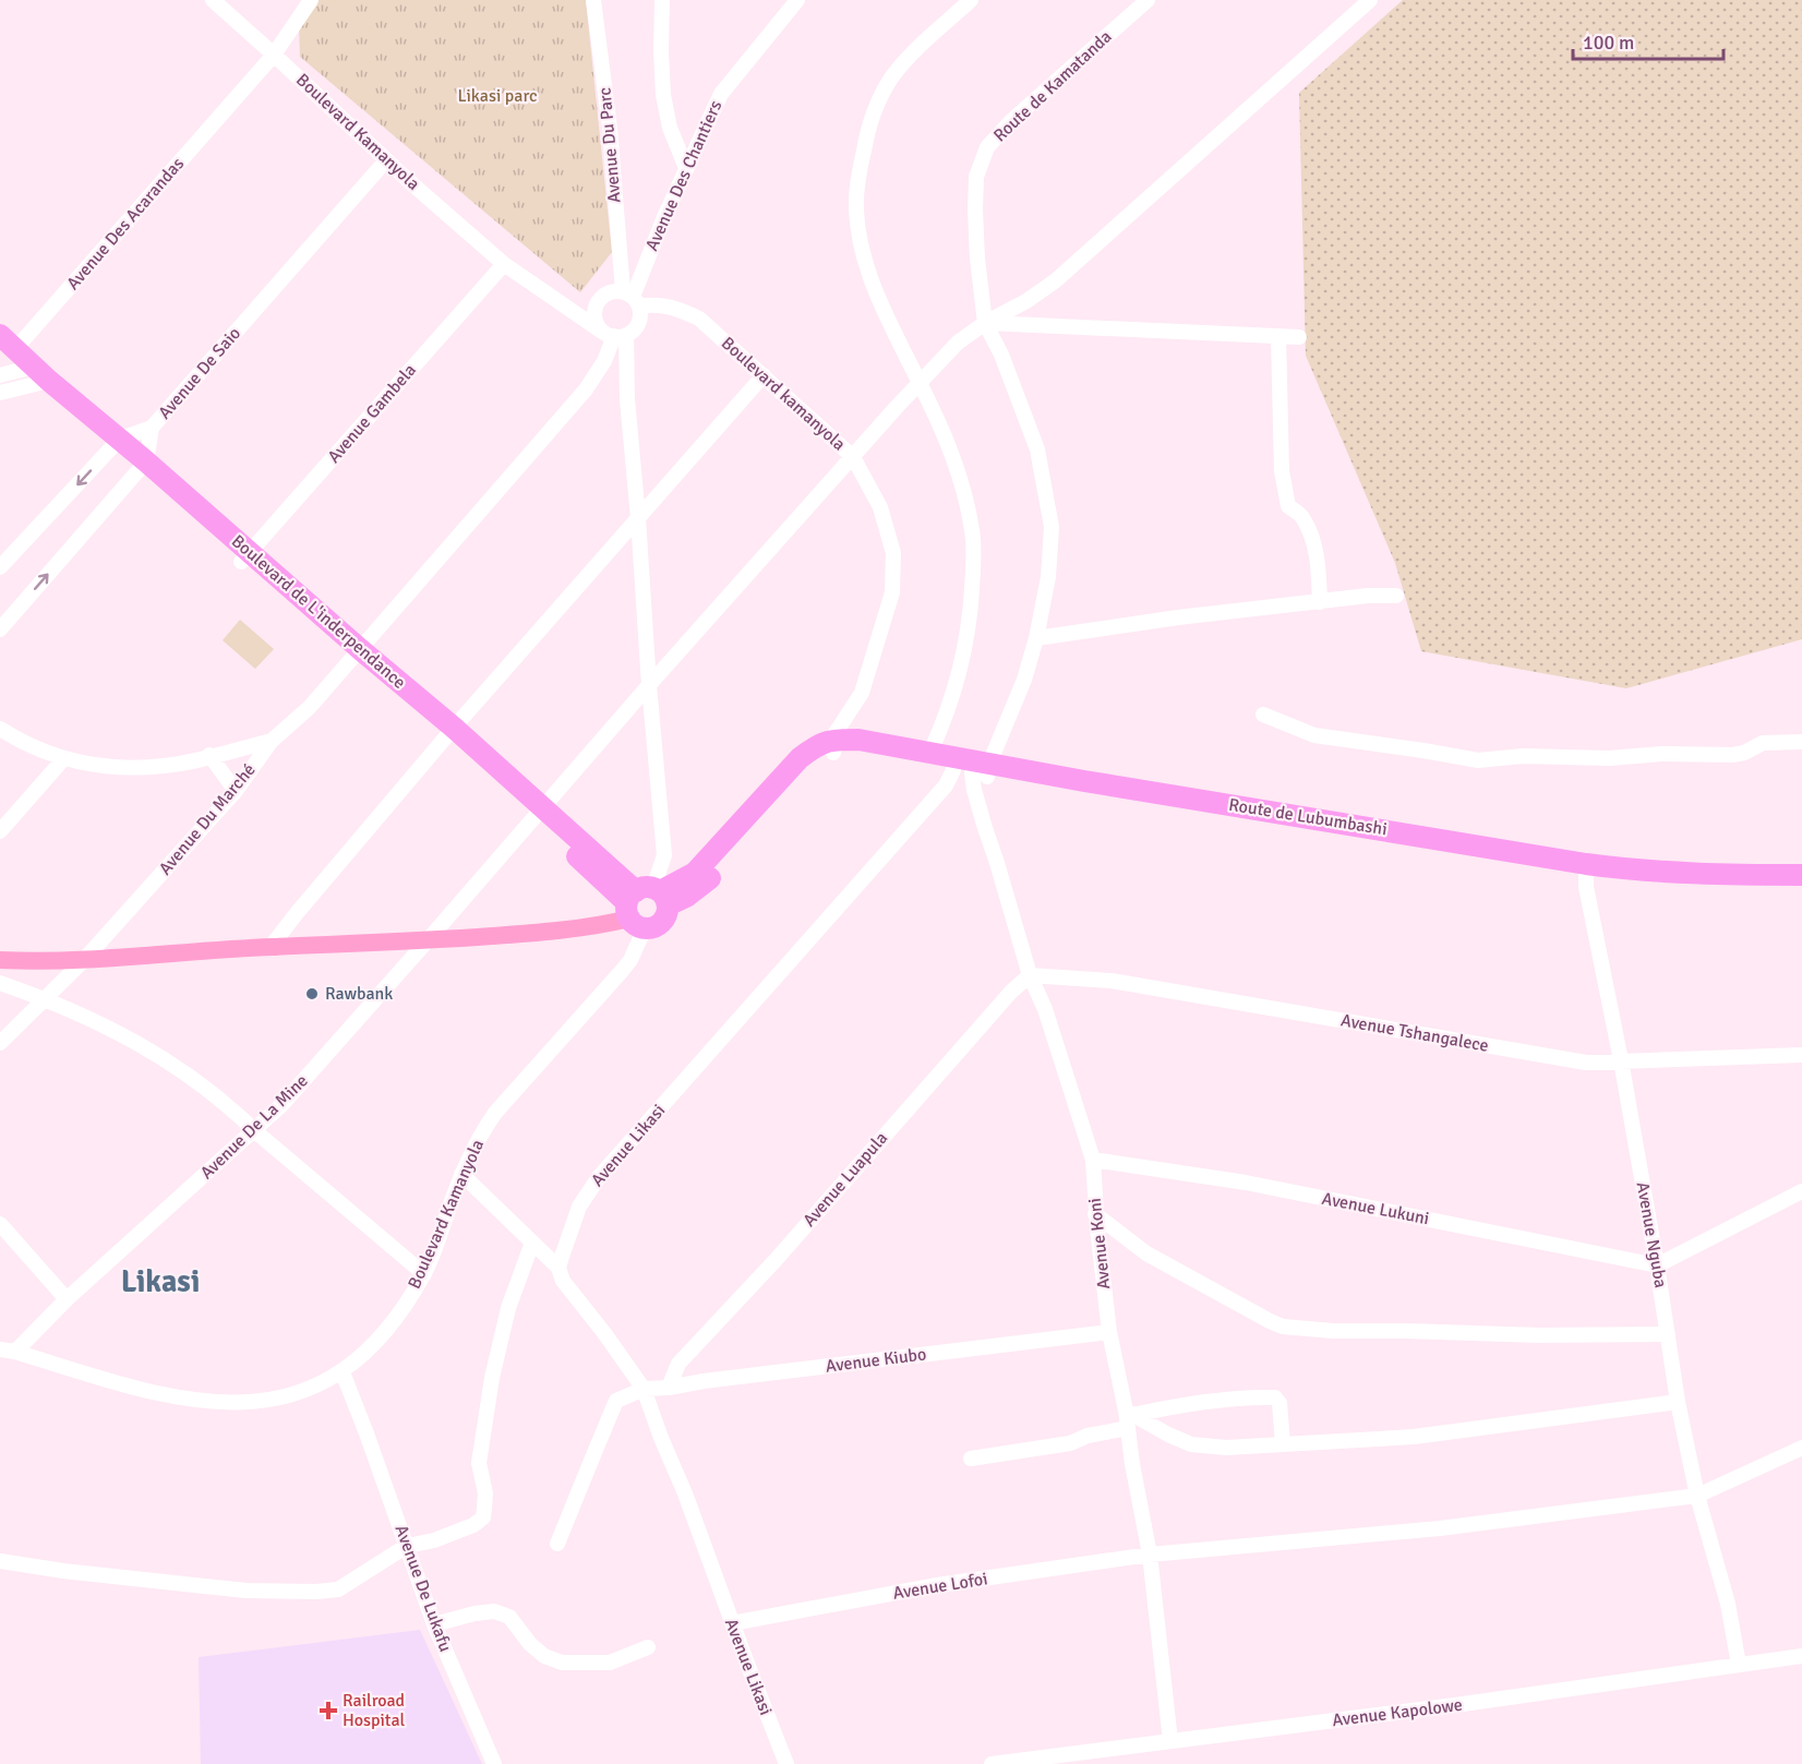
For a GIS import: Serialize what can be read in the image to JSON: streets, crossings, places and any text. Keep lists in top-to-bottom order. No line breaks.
{"streets":{"highway":["Boulevard de L'inderpendance","Route de Lubumbashi"],"street":["Route de Kamatanda","Boulevard Kamanyola","Avenue Du Parc","Avenue Des Chantiers","Avenue Des Acarandas","Avenue De Saio","Boulevard kamanyola","Avenue Gambela","Avenue Du Marché","Avenue Tshangalece","Avenue De La Mine","Avenue Likasi","Avenue Luapula","Avenue Lukuni","Avenue Nguba","Avenue Koni","Avenue Kiubo","Avenue Lofoi","Avenue De Lukafu","Avenue Kapolowe"]},"crossings":[["Route de Kamatanda","Avenue De La Mine"],["Route de Kamatanda","Avenue Likasi"],["Boulevard Kamanyola","Avenue Du Parc"],["Boulevard Kamanyola","Avenue Des Chantiers"],["Boulevard Kamanyola","Avenue Des Acarandas"],["Boulevard Kamanyola","Avenue De Saio"],["Boulevard Kamanyola","Boulevard kamanyola"],["Boulevard Kamanyola","Avenue Gambela"],["Boulevard Kamanyola","Boulevard de L'inderpendance"],["Boulevard Kamanyola","Avenue Du Marché"],["Boulevard Kamanyola","Avenue De La Mine"],["Boulevard Kamanyola","Avenue De Lukafu"],["Avenue Du Parc","Avenue Des Chantiers"],["Avenue Du Parc","Boulevard kamanyola"],["Avenue Du Parc","Avenue Du Marché"],["Avenue Des Chantiers","Boulevard kamanyola"],["Avenue Des Chantiers","Avenue Du Marché"],["Avenue Des Acarandas","Boulevard de L'inderpendance"],["Avenue De Saio","Boulevard de L'inderpendance"],["Boulevard kamanyola","Route de Lubumbashi"],["Boulevard kamanyola","Avenue Du Marché"],["Boulevard kamanyola","Avenue De La Mine"],["Avenue Gambela","Boulevard de L'inderpendance"],["Boulevard de L'inderpendance","Avenue Du Marché"],["Boulevard de L'inderpendance","Avenue De La Mine"],["Route de Lubumbashi","Avenue Likasi"],["Route de Lubumbashi","Avenue Nguba"],["Route de Lubumbashi","Avenue Koni"],["Avenue Tshangalece","Avenue Luapula"],["Avenue Tshangalece","Avenue Nguba"],["Avenue Tshangalece","Avenue Koni"],["Avenue Likasi","Avenue Koni"],["Avenue Likasi","Avenue Kiubo"],["Avenue Likasi","Avenue Lofoi"],["Avenue Luapula","Avenue Koni"],["Avenue Luapula","Avenue Kiubo"],["Avenue Lukuni","Avenue Nguba"],["Avenue Lukuni","Avenue Koni"],["Avenue Nguba","Avenue Lofoi"],["Avenue Nguba","Avenue Kapolowe"],["Avenue Koni","Avenue Kiubo"],["Avenue Koni","Avenue Lofoi"],["Avenue Koni","Avenue Kapolowe"]],"districts":["Likasi"],"parks":["Likasi parc"],"places":{"other":["Rawbank"],"health":["Railroad Hospital"]},"scale_bar":"100 m"}
